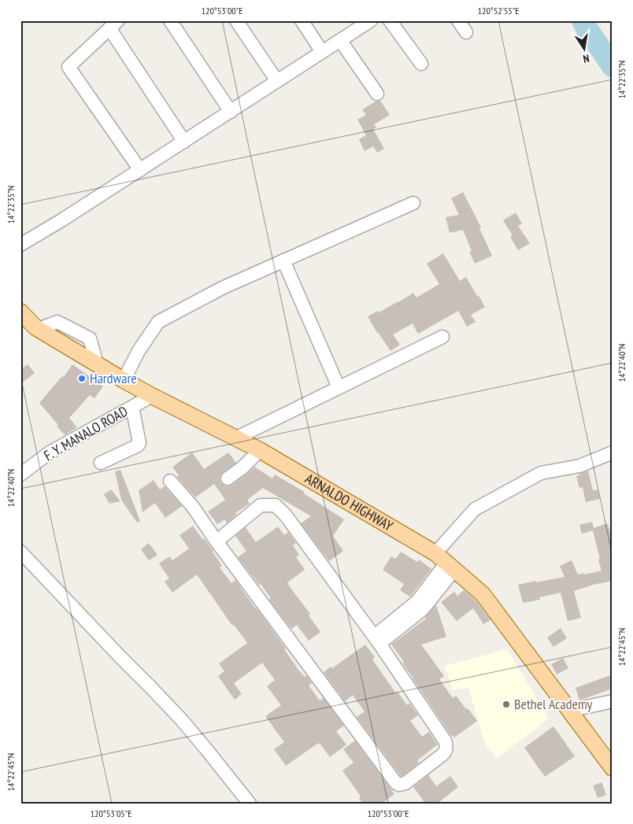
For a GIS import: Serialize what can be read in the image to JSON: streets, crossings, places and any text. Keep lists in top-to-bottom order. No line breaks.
{"streets":{"main road":["ARNALDO HIGHWAY"],"street":["F. Y. MANALO ROAD"]},"crossings":[["F. Y. MANALO ROAD","ARNALDO HIGHWAY"]],"places":["Hardware","Bethel Academy"],"north":"bottom","coordinates":["120°53'00\"E","120°52'55\"E","14°22'35\"N","14°22'40\"N","14°22'45\"N","120°53'05\"E"]}
